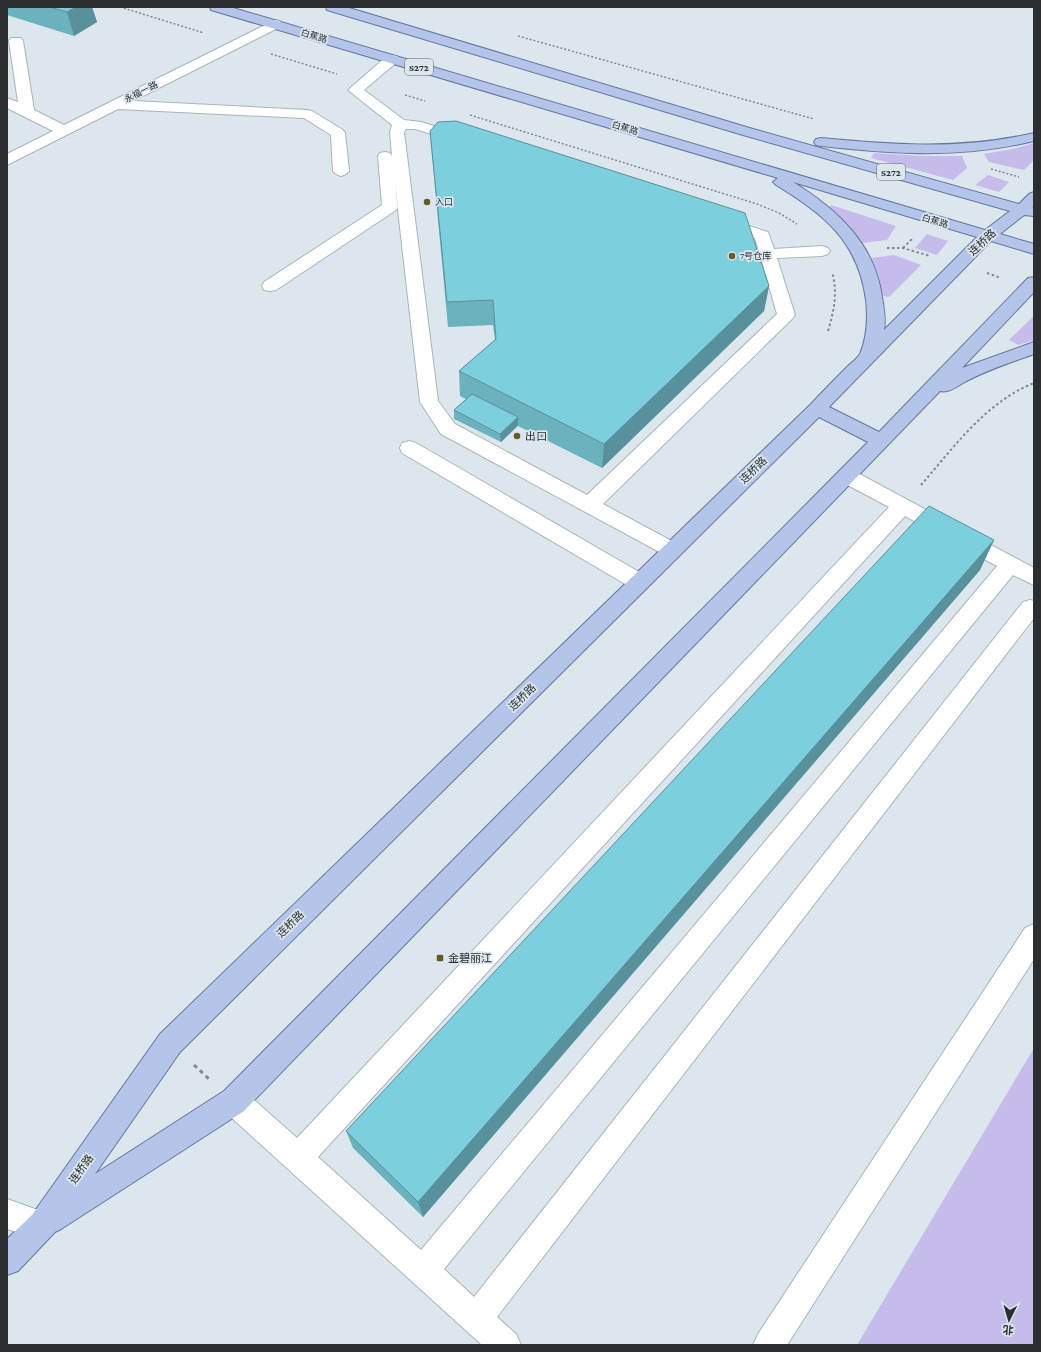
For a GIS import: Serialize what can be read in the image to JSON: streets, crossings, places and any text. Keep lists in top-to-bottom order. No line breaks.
{"streets":{"main road":["白蕉路","S272","连桥路"],"street":["永福一路"]},"crossings":[["白蕉路","永福一路"],["白蕉路","连桥路"],["S272","连桥路"]],"places":{"other":["入口","7号仓库","出口"],"transit":["金碧丽江"]},"north":"bottom"}
